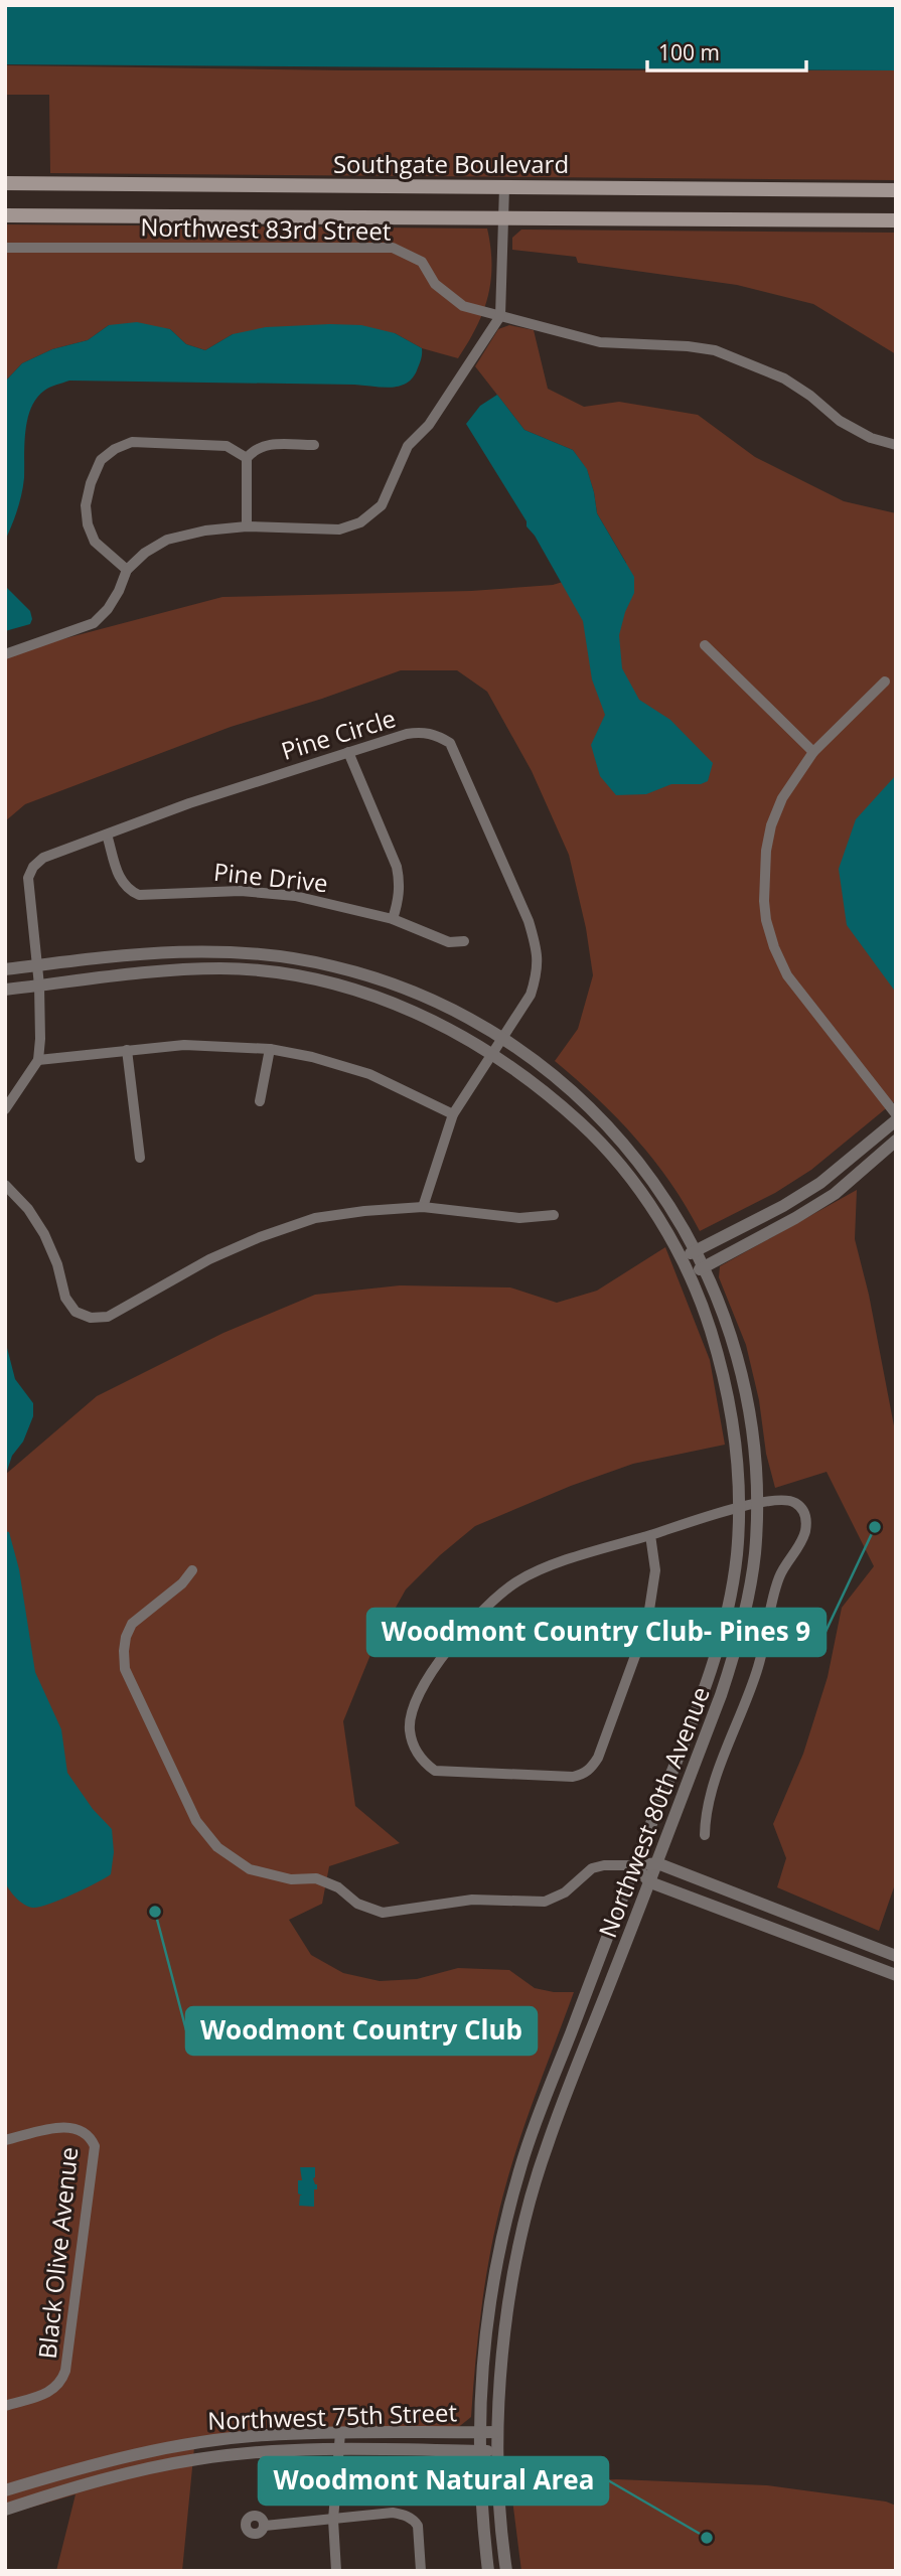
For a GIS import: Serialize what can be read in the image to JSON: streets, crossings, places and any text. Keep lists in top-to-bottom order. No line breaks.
{"streets":{"main road":["Southgate Boulevard"],"street":["Northwest 83rd Street","Pine Circle","Pine Drive","Northwest 80th Avenue","Black Olive Avenue","Northwest 75th Street"]},"crossings":[["Pine Circle","Pine Drive"],["Pine Circle","Northwest 80th Avenue"],["Northwest 80th Avenue","Northwest 75th Street"]],"places":["Woodmont Country Club- Pines 9","Woodmont Country Club","Woodmont Natural Area"],"scale_bar":"100 m"}
